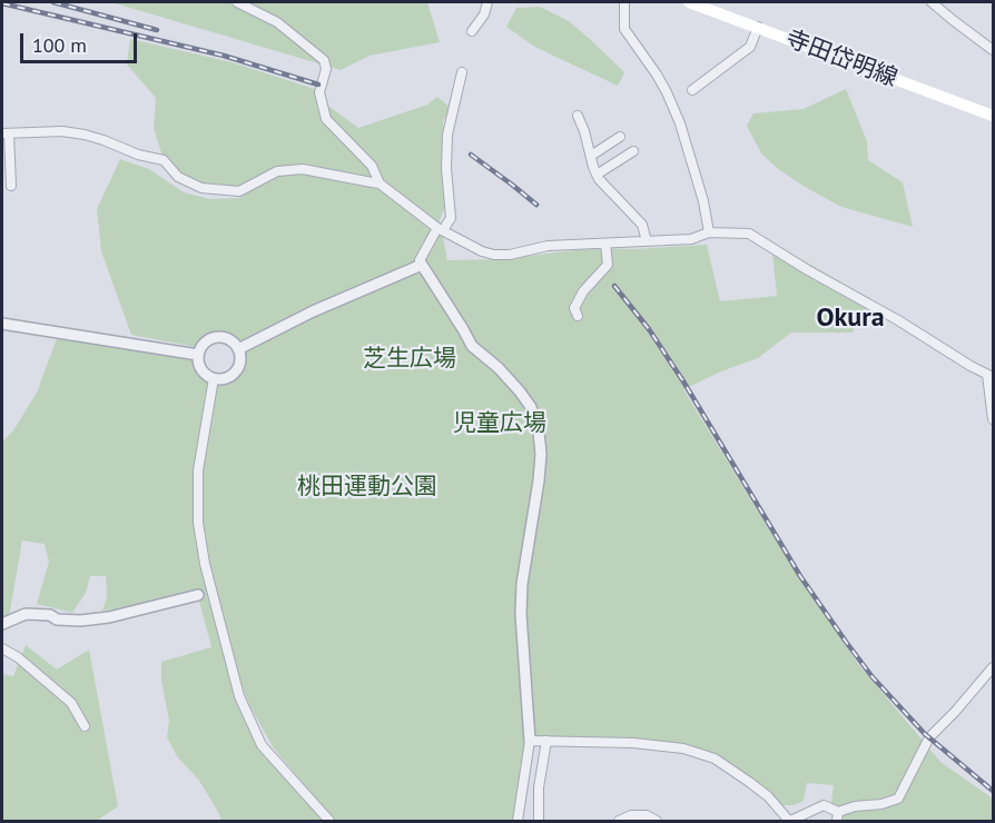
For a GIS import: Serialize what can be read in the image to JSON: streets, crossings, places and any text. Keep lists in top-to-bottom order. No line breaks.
{"streets":{"main road":["寺田岱明線"]},"districts":["Okura"],"parks":["芝生広場","児童広場","桃田運動公園"],"scale_bar":"100 m"}
